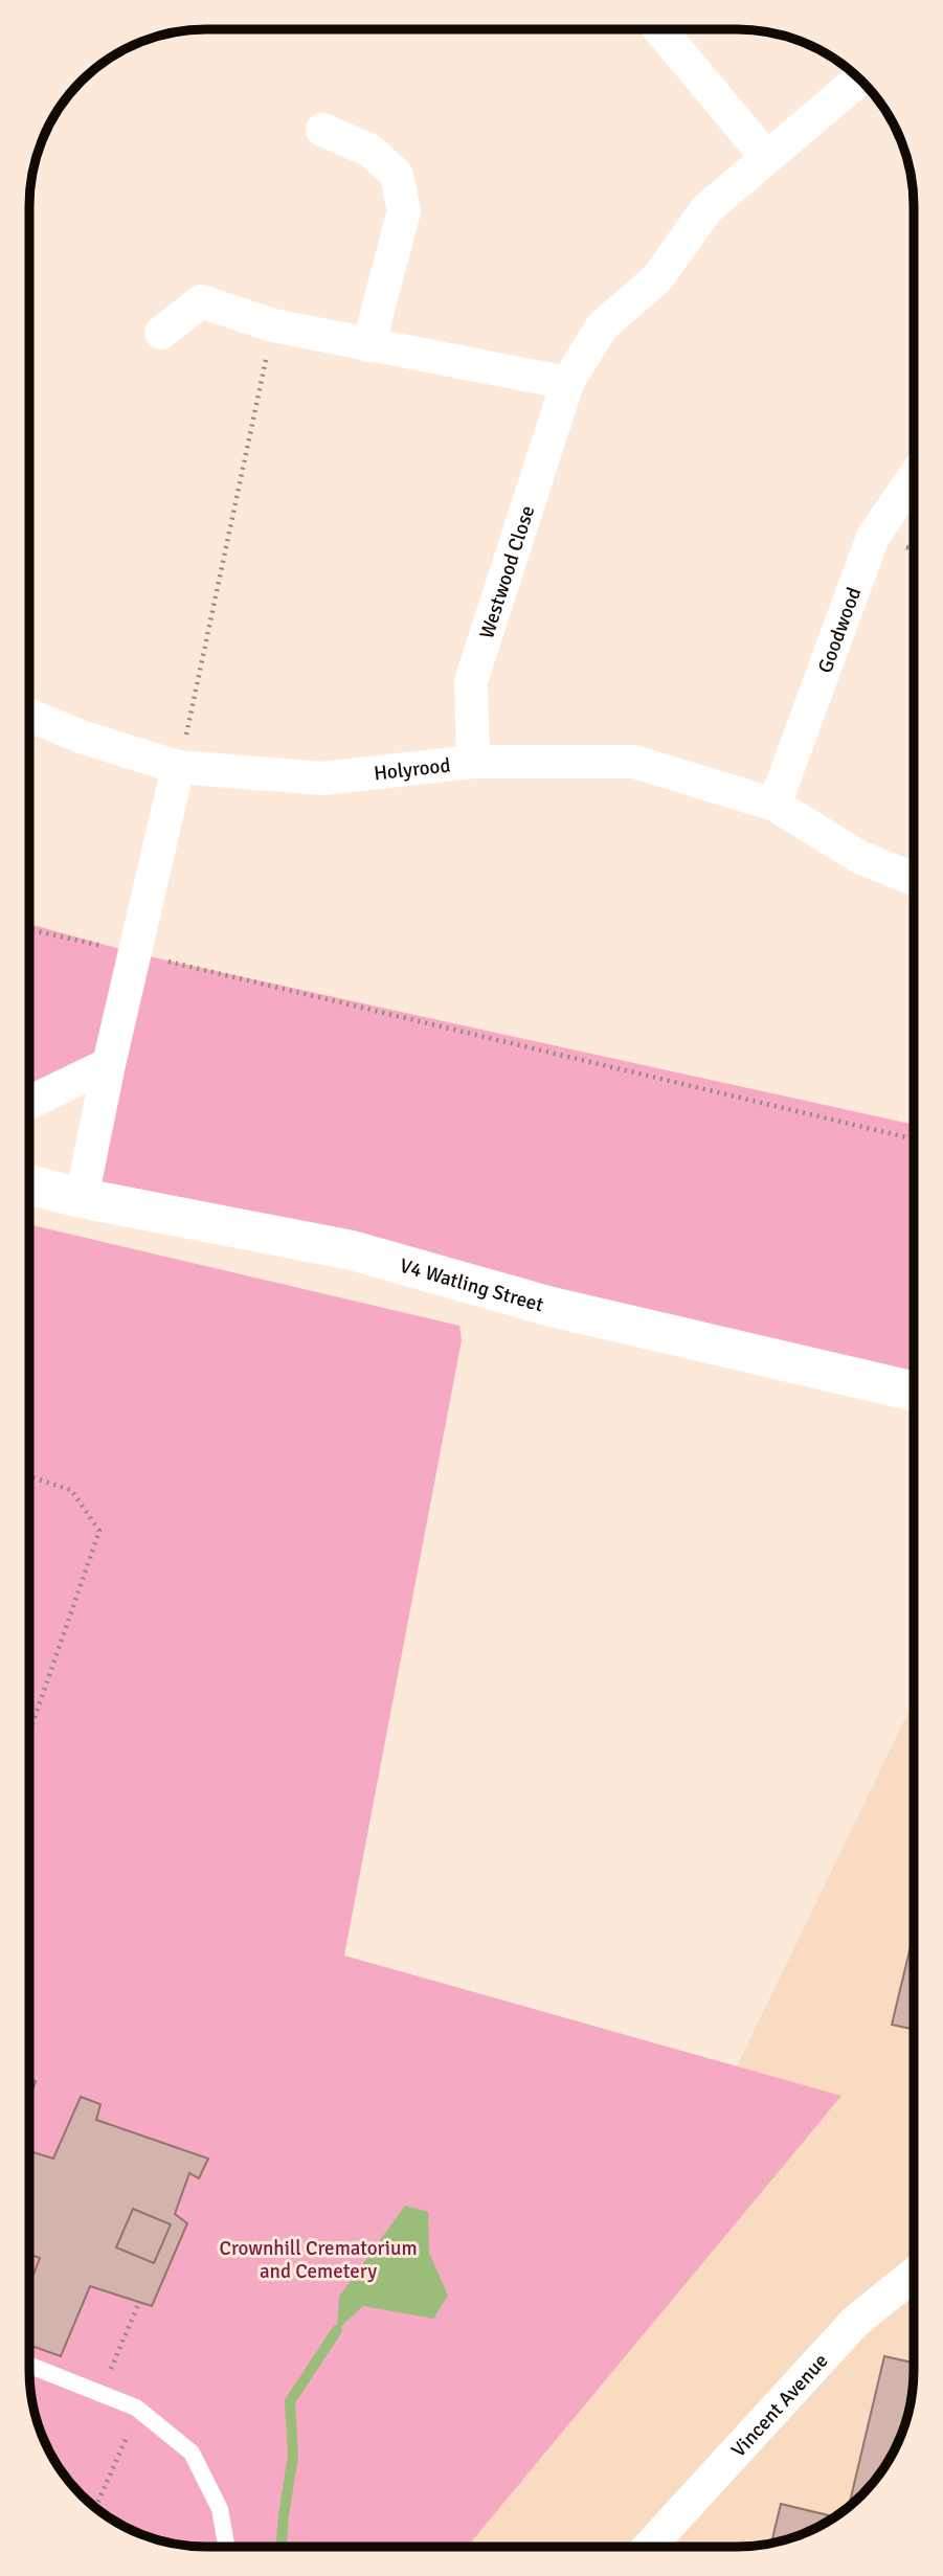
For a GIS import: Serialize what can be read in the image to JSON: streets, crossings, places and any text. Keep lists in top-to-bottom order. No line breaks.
{"streets":{"street":["Westwood Close","Goodwood","Holyrood","V4 Watling Street","Vincent Avenue"]},"crossings":[["Westwood Close","Holyrood"],["Goodwood","Holyrood"]],"parks":["Crownhill Crematorium and Cemetery"]}
